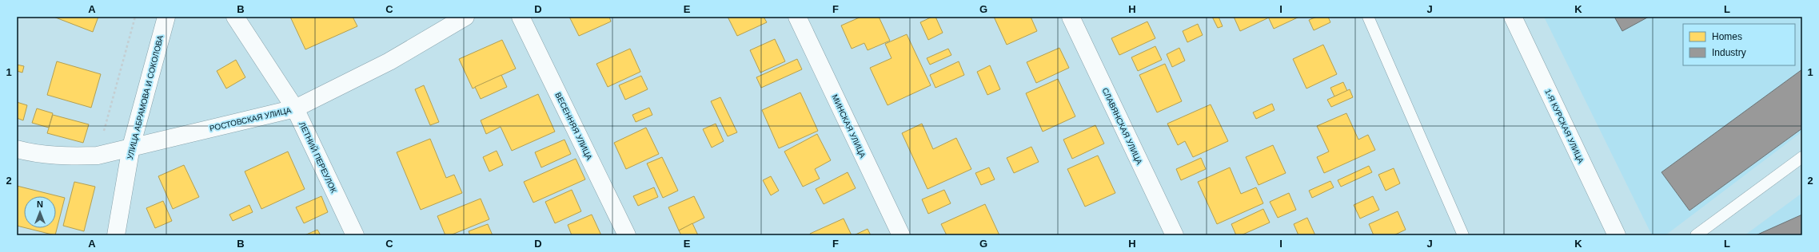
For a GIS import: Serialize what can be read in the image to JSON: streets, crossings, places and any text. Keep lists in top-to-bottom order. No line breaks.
{"streets":{"street":["УЛИЦА АБРАМОВА И СОКОЛОВА","РОСТОВСКАЯ УЛИЦА","ВЕСЕННЯЯ УЛИЦА","МИНСКАЯ УЛИЦА","СЛАВЯНСКАЯ УЛИЦА","1-Я КУРСКАЯ УЛИЦА","ЛЕТНИЙ ПЕРЕУЛОК"]},"crossings":[["УЛИЦА АБРАМОВА И СОКОЛОВА","РОСТОВСКАЯ УЛИЦА"],["РОСТОВСКАЯ УЛИЦА","ЛЕТНИЙ ПЕРЕУЛОК"]],"legend":["Homes","Industry"],"north":"top","grid":{"columns":["A","B","C","D","E","F","G","H","I","J","K","L"],"rows":["1","2"]}}
